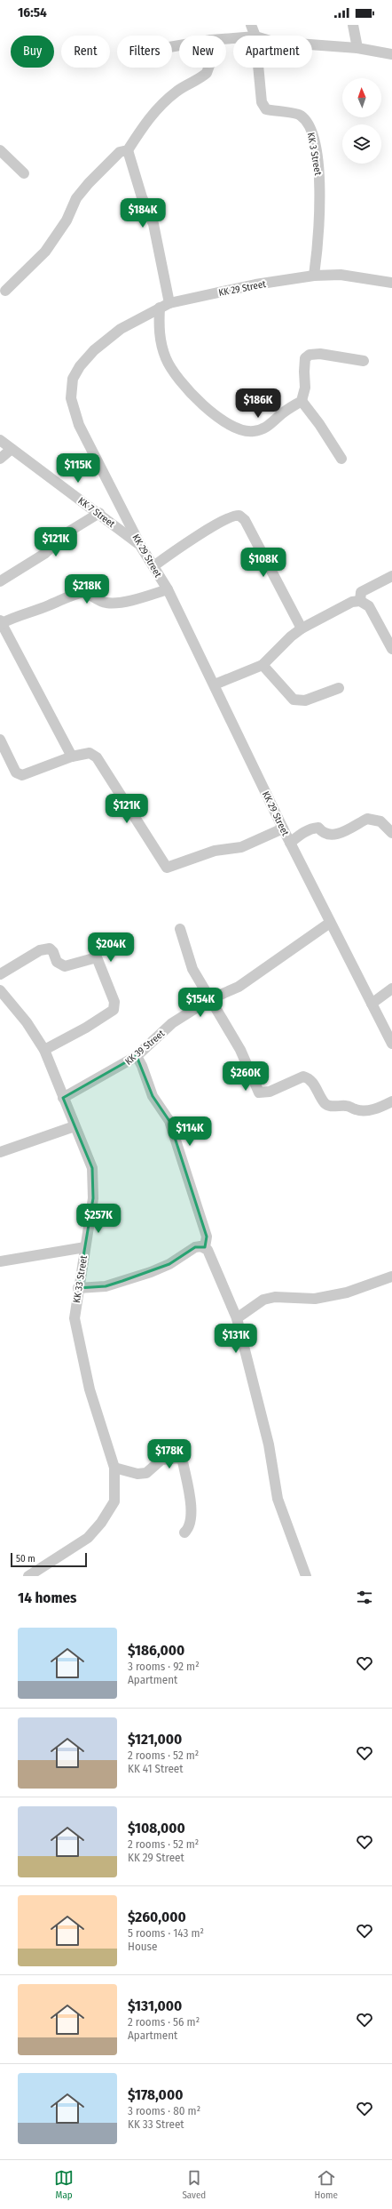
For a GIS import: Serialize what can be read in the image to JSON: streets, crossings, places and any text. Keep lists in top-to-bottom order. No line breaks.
{"streets":{"street":["KK 3 Street","KK 29 Street","KK 7 Street","KK 39 Street","KK 33 Street"]},"crossings":[["KK 3 Street","KK 29 Street"],["KK 29 Street","KK 7 Street"],["KK 29 Street","KK 39 Street"],["KK 39 Street","KK 33 Street"]],"scale_bar":"50 m","north":"top","page":{"status":"16:54","chip":["Buy","Rent","Filters","New","Apartment"],"price":["$184K","$186K","$115K","$121K","$108K","$218K","$121K","$204K","$154K","$260K","$114K","$257K","$131K","$178K"],"scale":"50 m","heading":"14 homes","list":[{"name":"$186,000","note":"3 rooms · 92 m² · Apartment"},{"name":"$121,000","note":"2 rooms · 52 m² · KK 41 Street"},{"name":"$108,000","note":"2 rooms · 52 m² · KK 29 Street"},{"name":"$260,000","note":"5 rooms · 143 m² · House"},{"name":"$131,000","note":"2 rooms · 56 m² · Apartment"},{"name":"$178,000","note":"3 rooms · 80 m² · KK 33 Street"}],"tabs":["Map","Saved","Home"]}}
